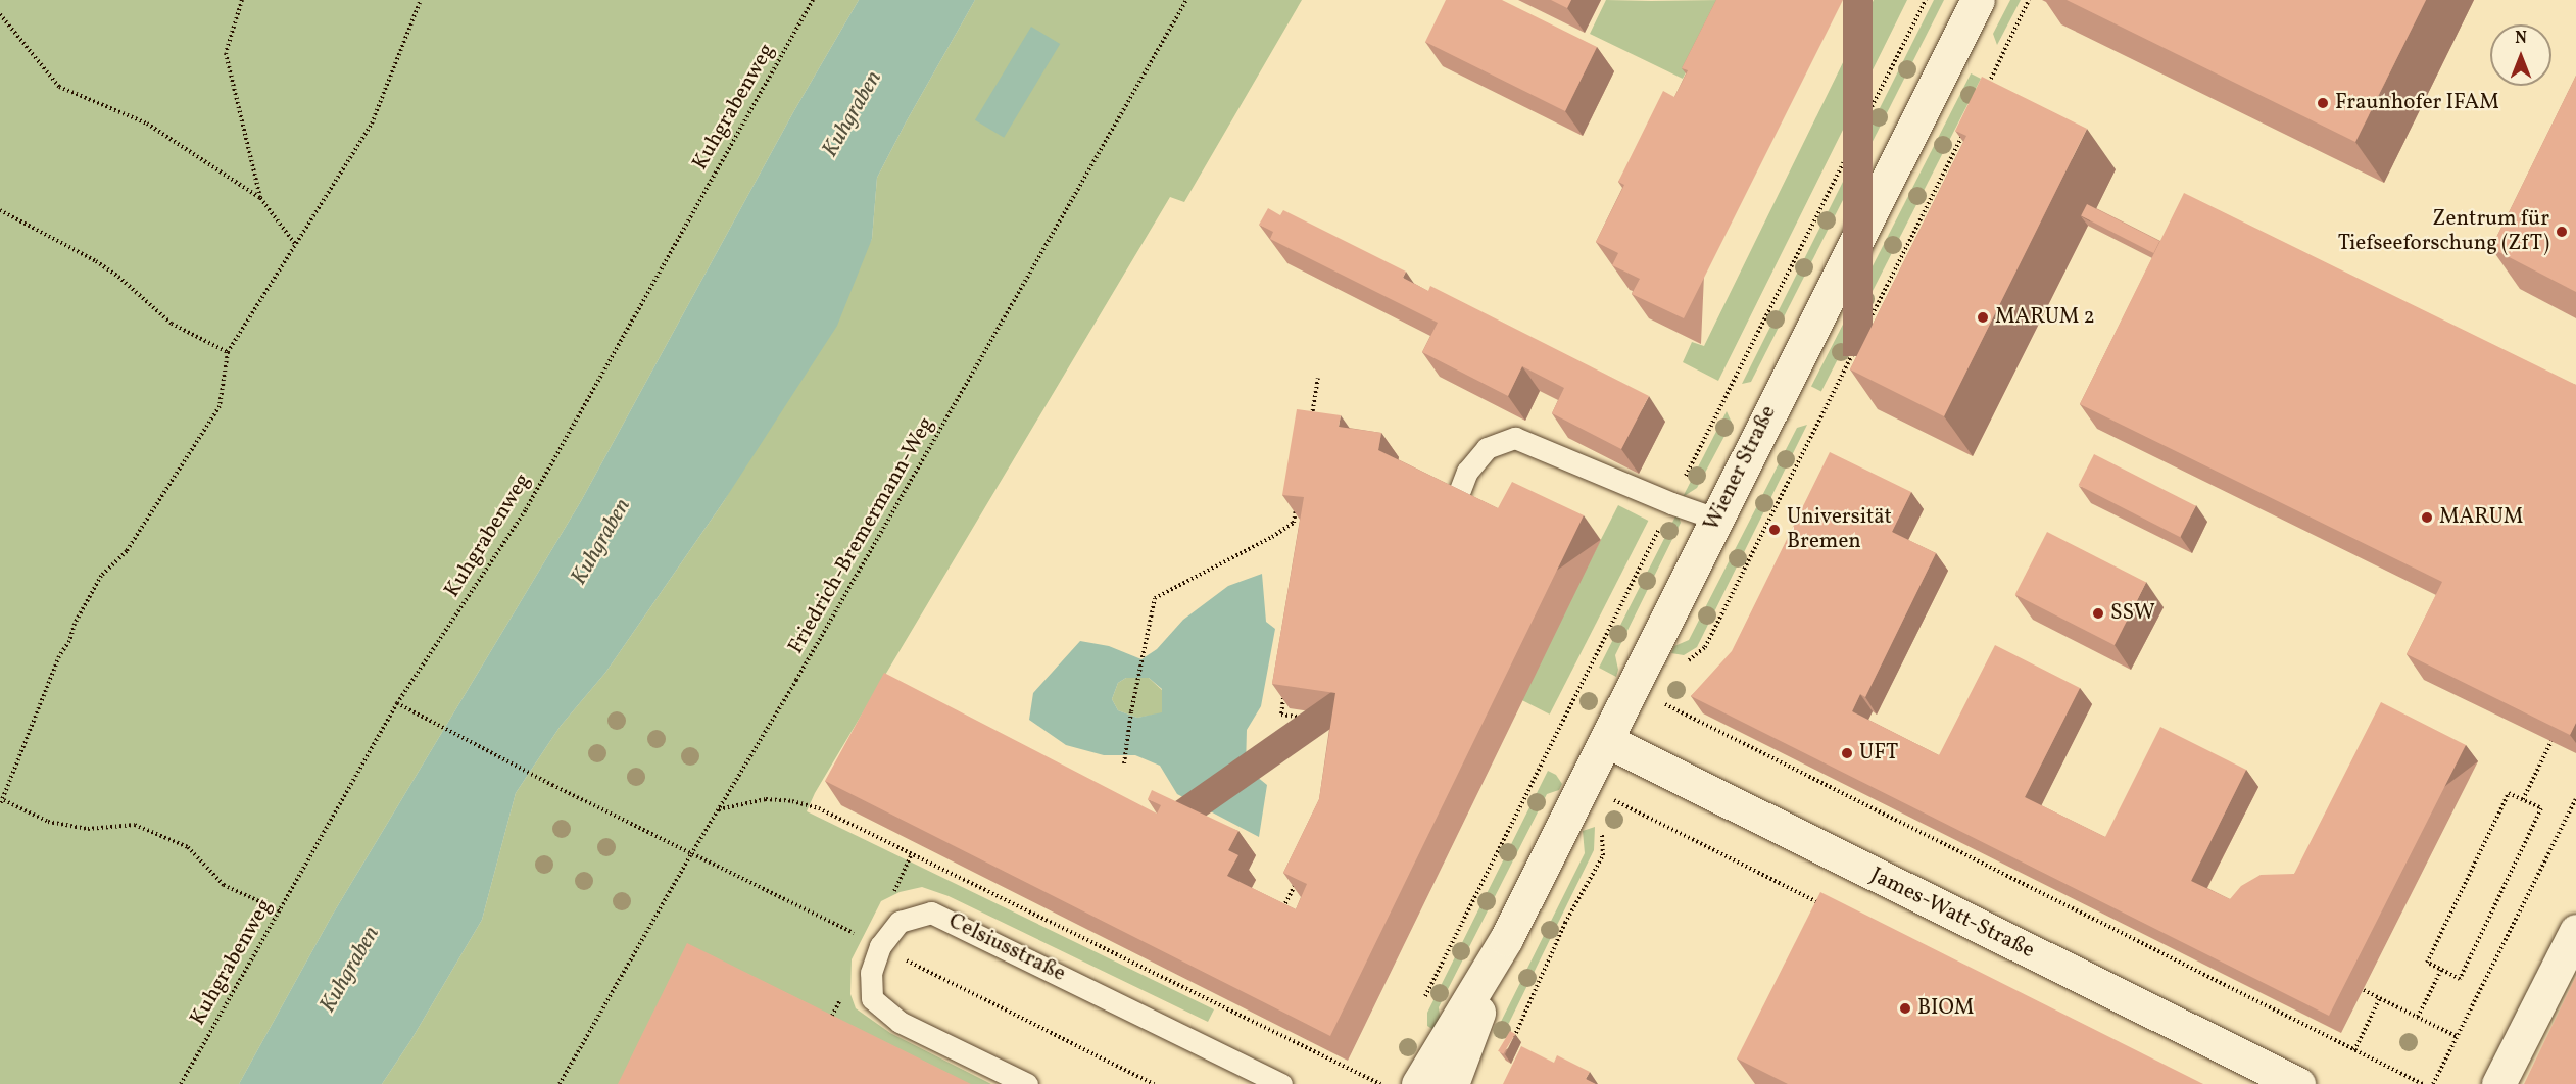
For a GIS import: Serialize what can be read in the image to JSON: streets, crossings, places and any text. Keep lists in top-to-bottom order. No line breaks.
{"streets":{"street":["Wiener Straße","James-Watt-Straße"],"lane":["Celsiusstraße"],"path":["Kuhgrabenweg","Friedrich-Bremermann-Weg"]},"crossings":[["Wiener Straße","James-Watt-Straße"]],"water":["Kuhgraben"],"places":["Fraunhofer IFAM","Zentrum für Tiefseeforschung (ZfT)","MARUM 2","MARUM","Universität Bremen","SSW","UFT","BIOM"],"north":"top"}
